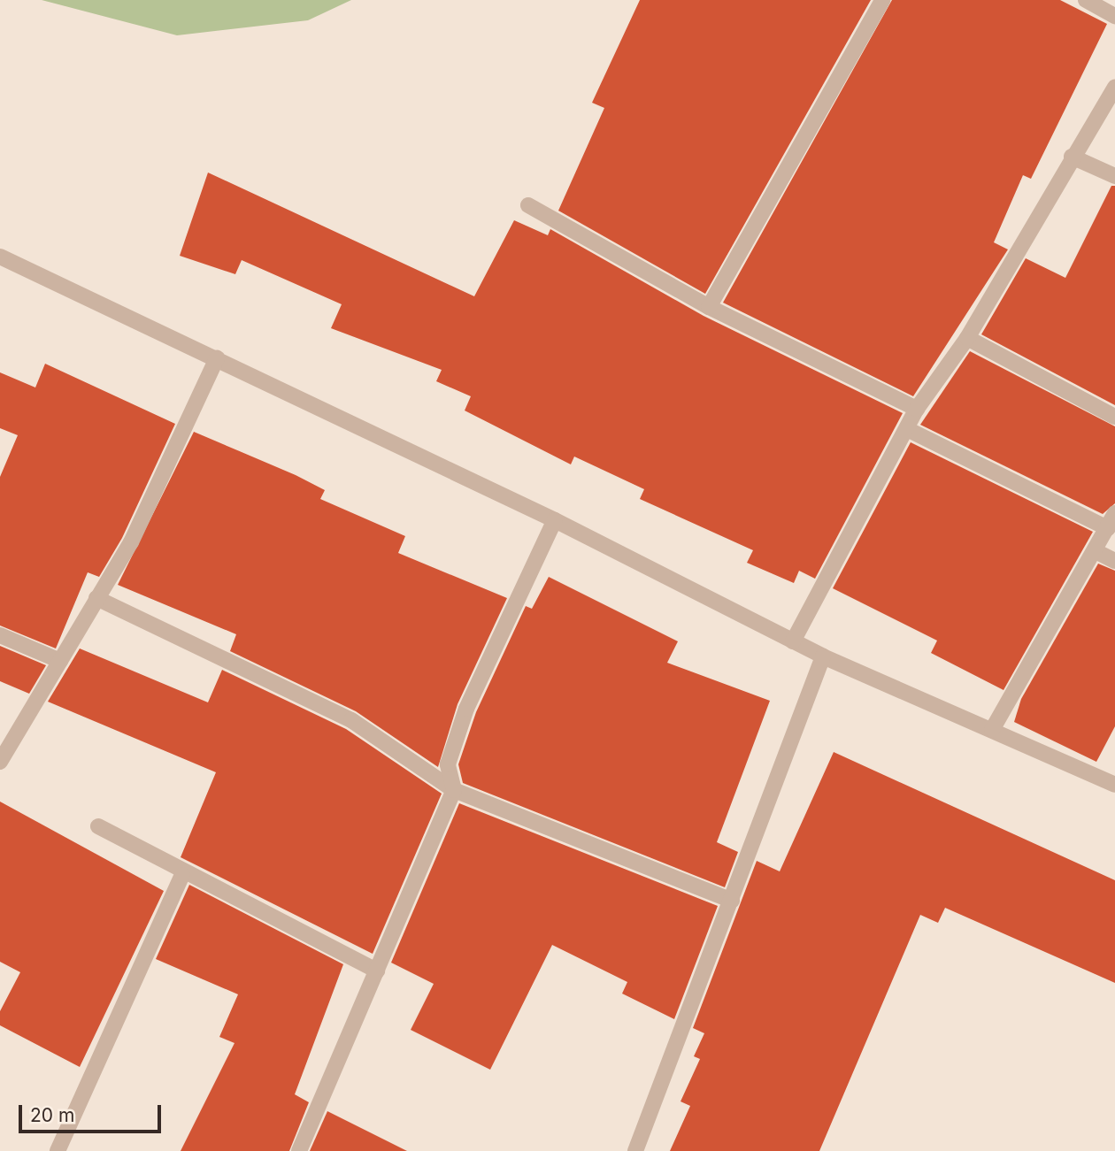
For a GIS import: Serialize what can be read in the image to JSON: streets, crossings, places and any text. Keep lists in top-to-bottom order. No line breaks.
{"scale_bar":"20 m"}
